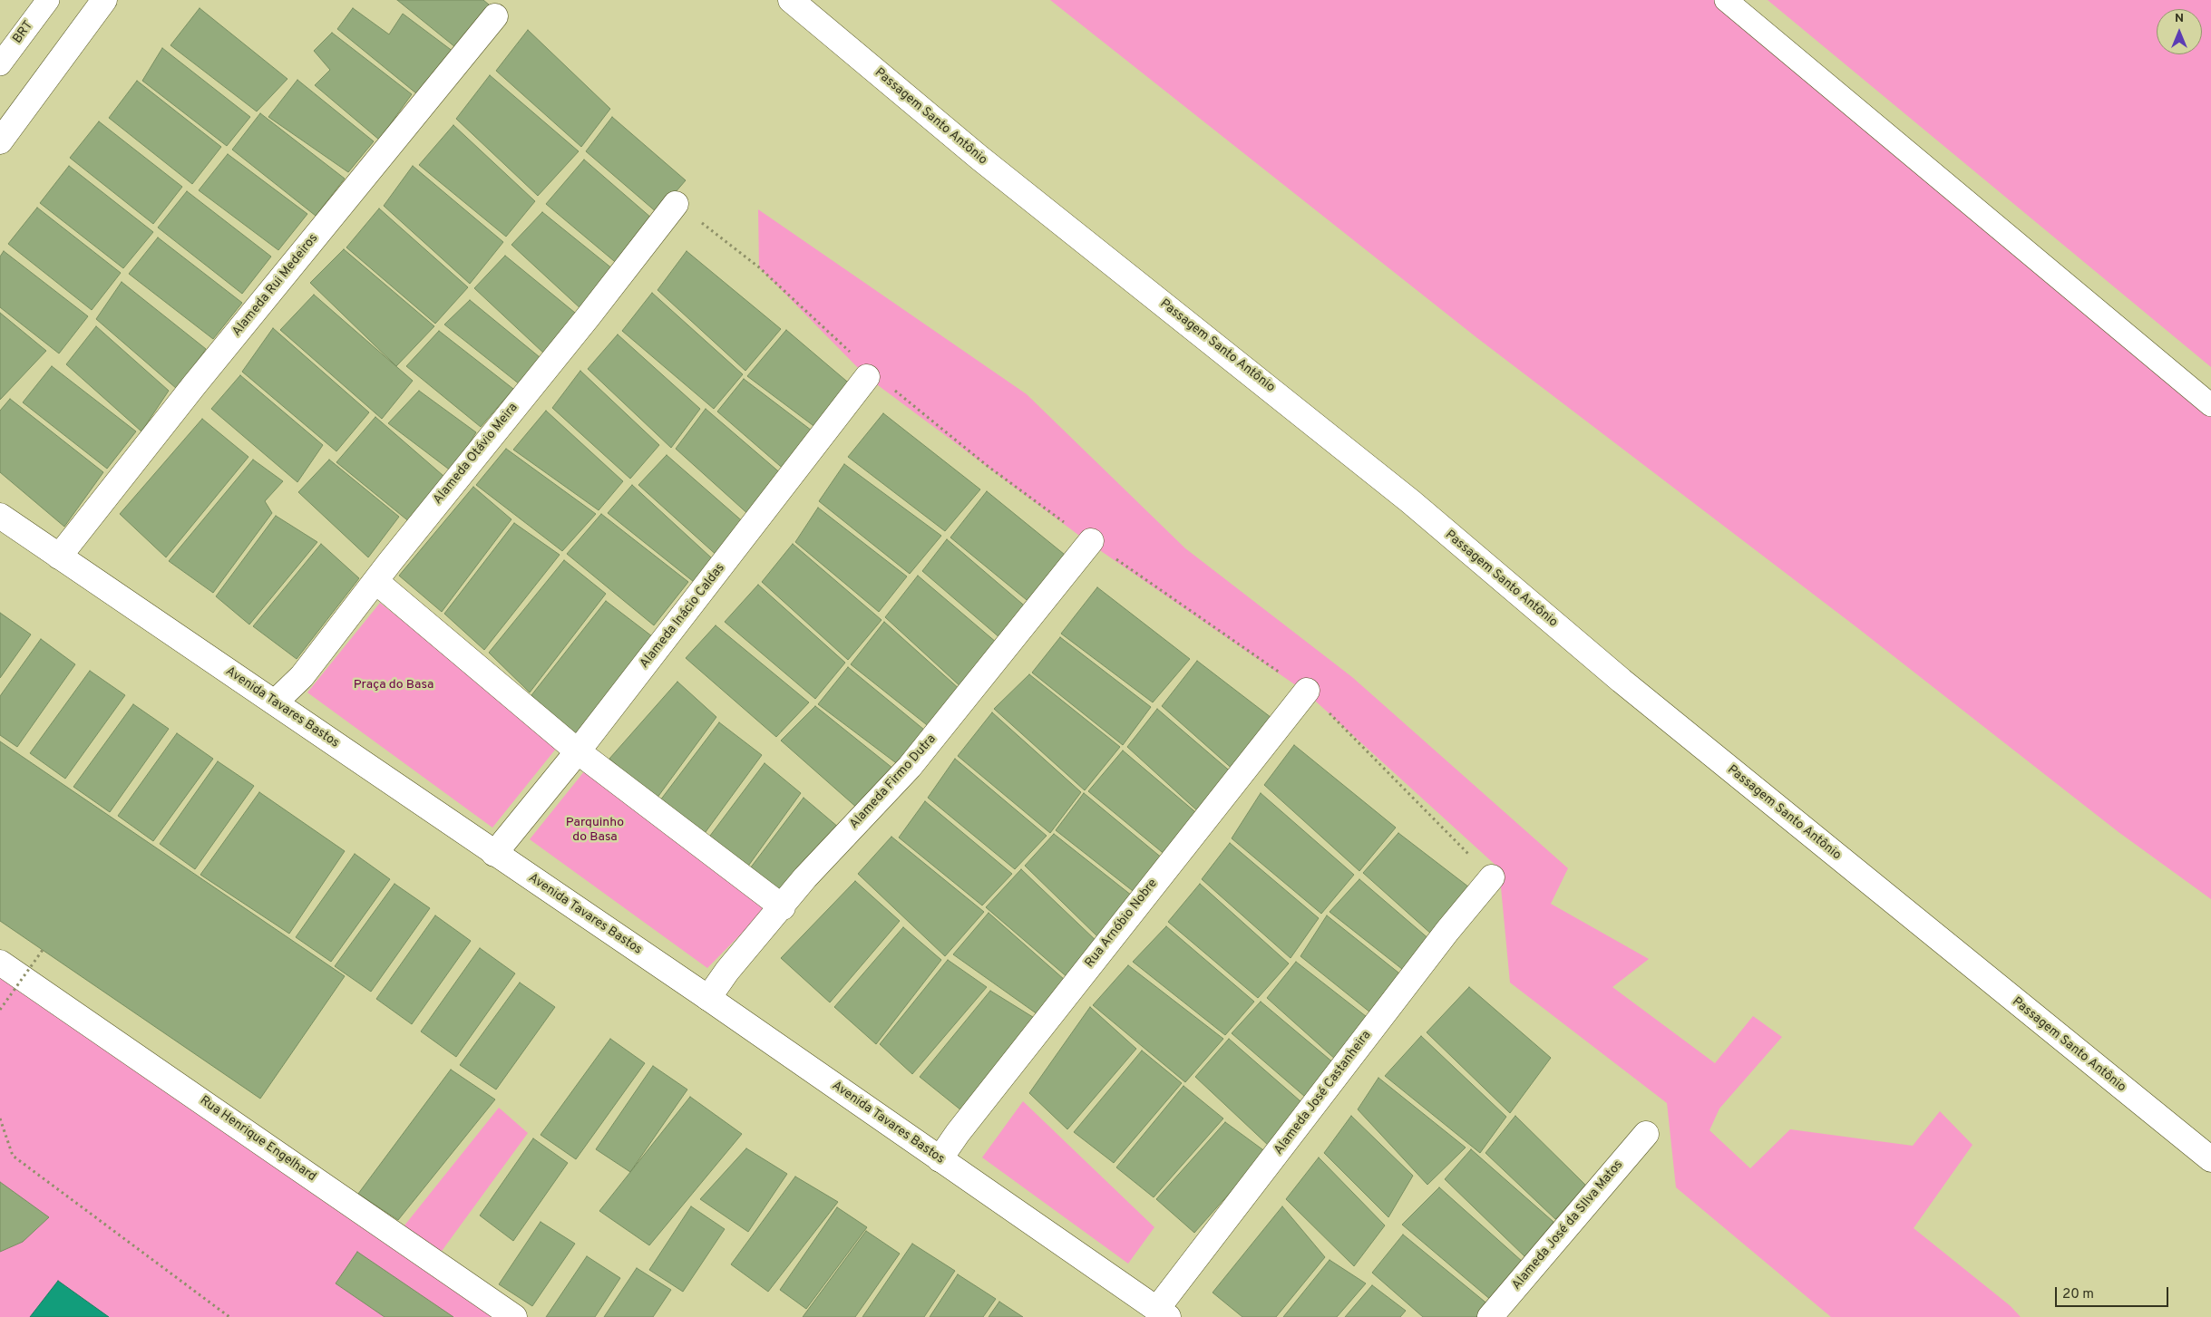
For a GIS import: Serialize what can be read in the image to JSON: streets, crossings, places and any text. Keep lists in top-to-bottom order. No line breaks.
{"streets":{"main road":["Passagem Santo Antônio","Alameda Rui Medeiros","Alameda Otávio Meira","Alameda Inácio Caldas","Avenida Tavares Bastos","Alameda Firmo Dutra","Rua Arnóbio Nobre","Alameda José Castanheira","Rua Henrique Engelhard","Alameda José da SIlva Matos"],"lane":["BRT"]},"crossings":[["Alameda Rui Medeiros","Avenida Tavares Bastos"],["Alameda Otávio Meira","Avenida Tavares Bastos"],["Alameda Inácio Caldas","Avenida Tavares Bastos"],["Avenida Tavares Bastos","Alameda Firmo Dutra"],["Avenida Tavares Bastos","Rua Arnóbio Nobre"],["Avenida Tavares Bastos","Alameda José Castanheira"]],"parks":["Praça do Basa","Parquinho do Basa"],"scale_bar":"20 m","north":"top"}
